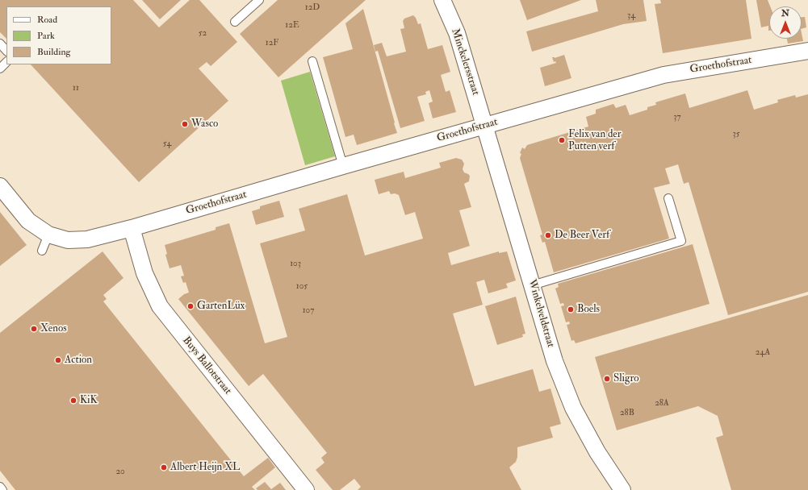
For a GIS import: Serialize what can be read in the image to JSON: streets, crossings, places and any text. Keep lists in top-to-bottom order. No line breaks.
{"streets":{"street":["Minckelersstraat","Groethofstraat","Winkelveldstraat","Buys Ballotstraat"]},"crossings":[["Minckelersstraat","Groethofstraat"],["Minckelersstraat","Winkelveldstraat"],["Groethofstraat","Winkelveldstraat"],["Groethofstraat","Buys Ballotstraat"]],"places":["Wasco","Felix van der Putten verf","De Beer Verf","GartenLüx","Boels","Xenos","Action","Sligro","KiK","Albert Heijn XL"],"house_numbers":["12D","34","12E","52","12F","11","37","35","54","103","105","107","24A","28A","28B","20"],"legend":["Road","Park","Building"],"north":"top"}
